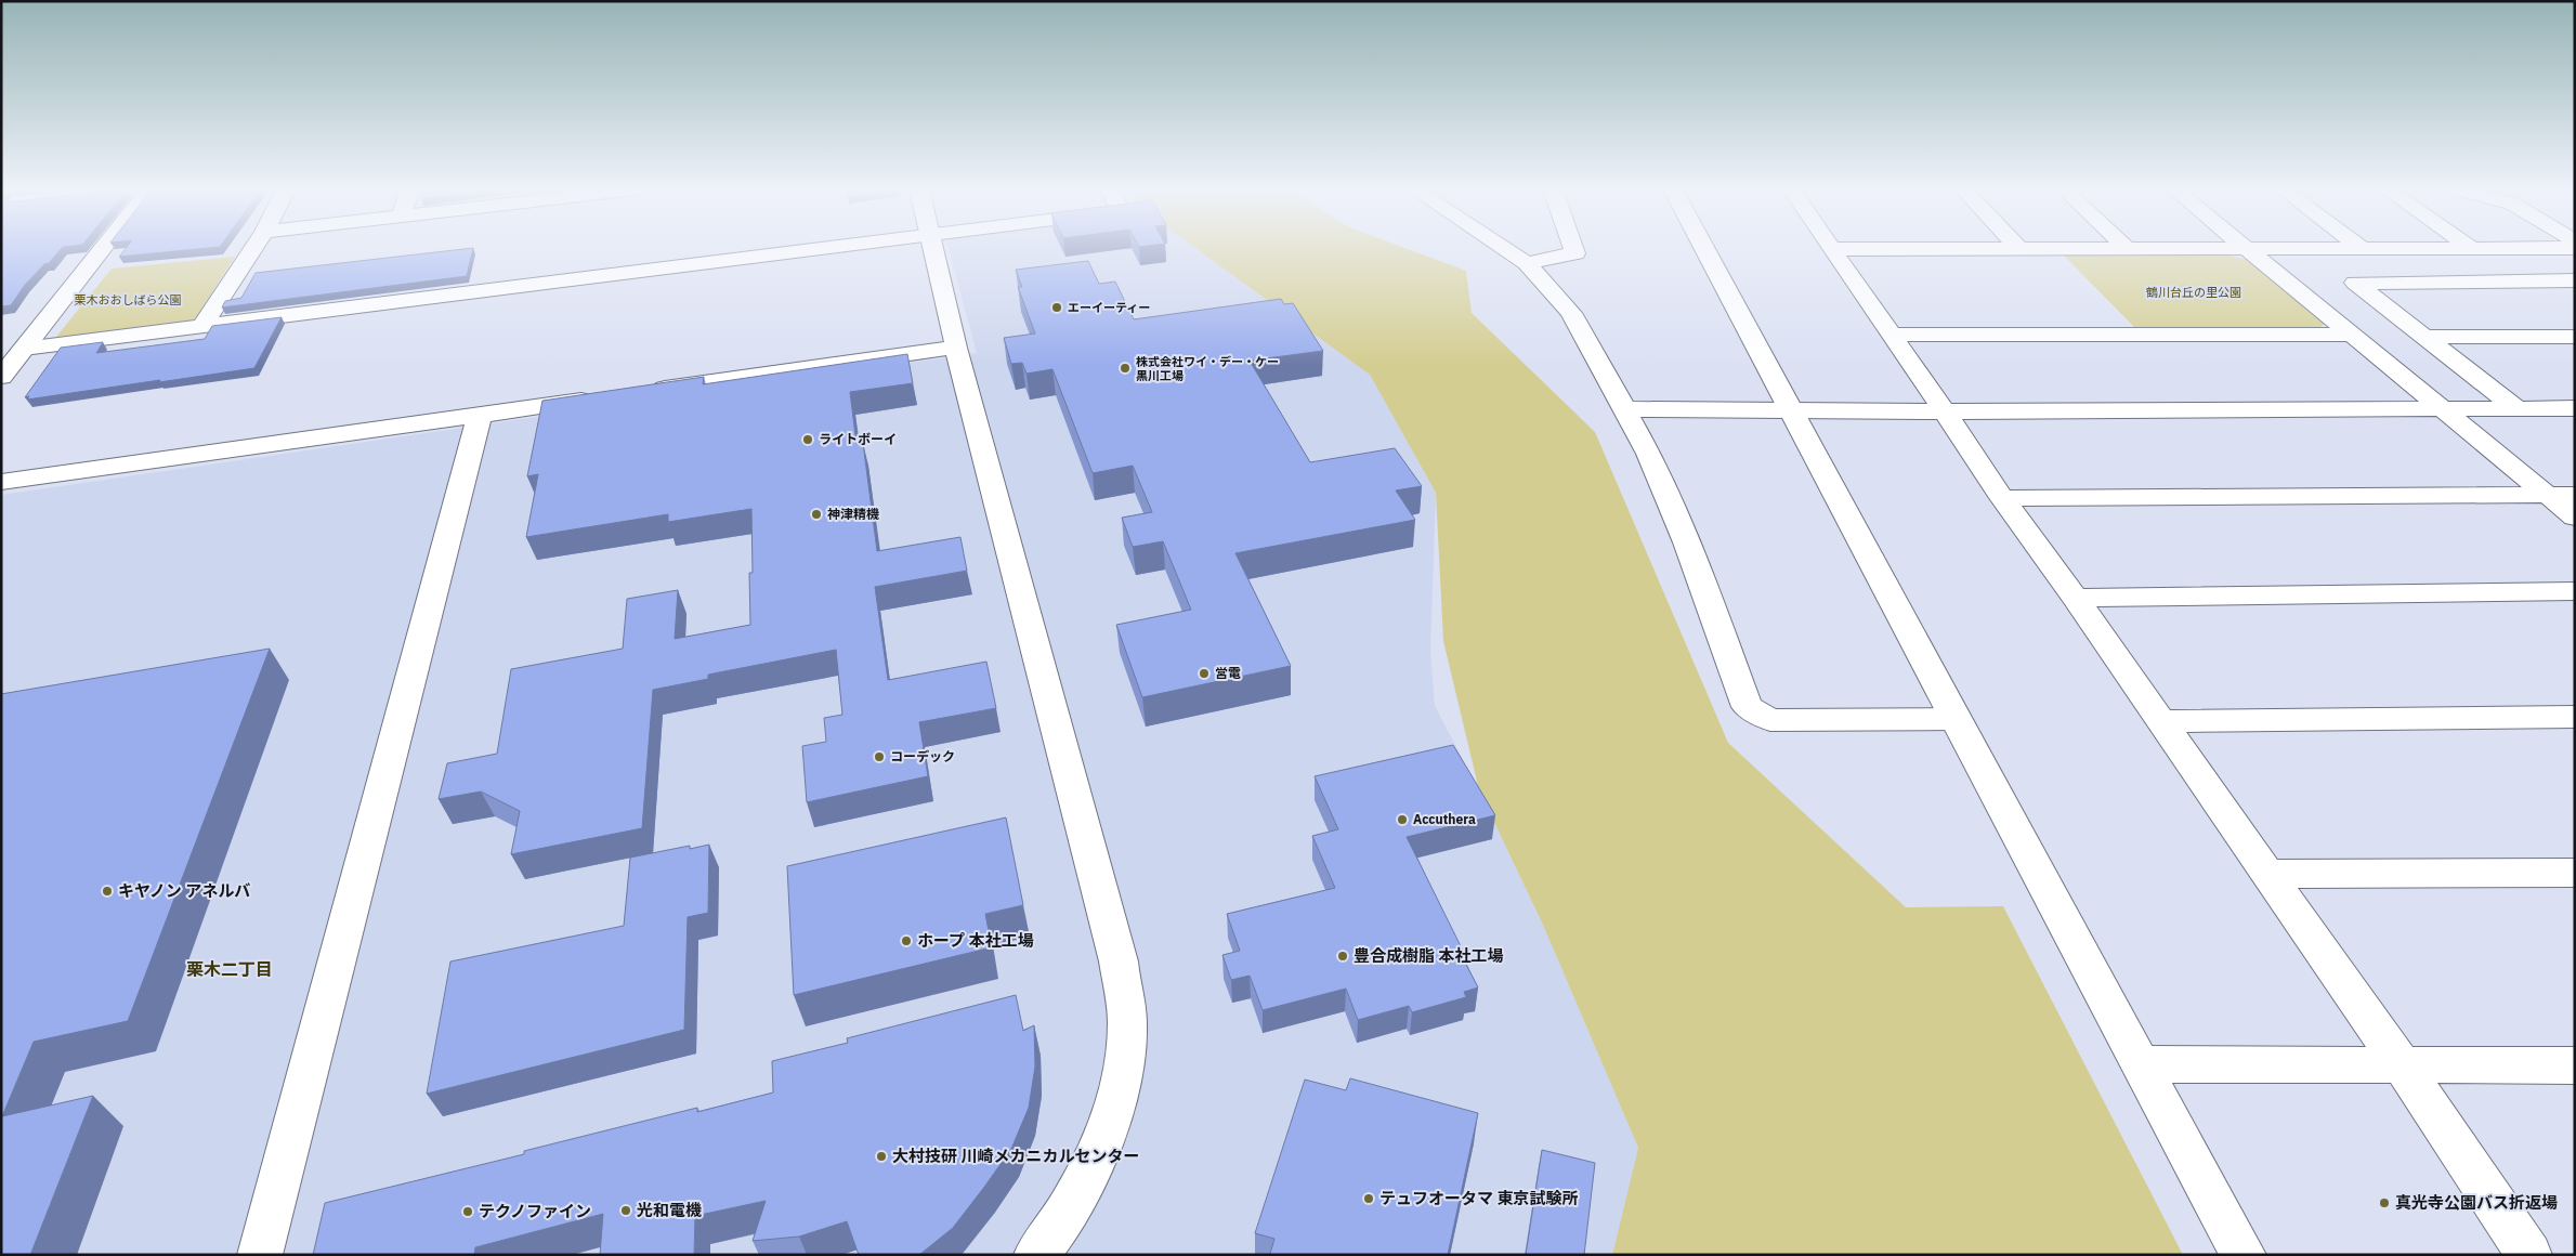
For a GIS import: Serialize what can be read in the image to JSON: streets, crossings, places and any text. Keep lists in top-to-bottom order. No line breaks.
{"districts":["栗木二丁目"],"parks":["鶴川台丘の里公園","栗木おおしばら公園"],"places":["エーイーティー","株式会社ワイ・デー・ケー 黒川工場","ライトボーイ","神津精機","営電","コーデック","Accuthera","キヤノン アネルバ","ホープ 本社工場","豊合成樹脂 本社工場","大村技研 川崎メカニカルセンター","テュフオータマ 東京試験所","真光寺公園バス折返場","光和電機","テクノファイン"]}
